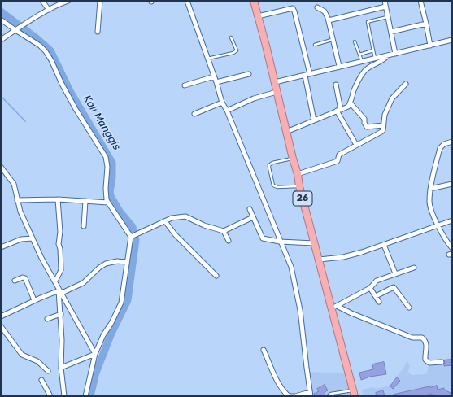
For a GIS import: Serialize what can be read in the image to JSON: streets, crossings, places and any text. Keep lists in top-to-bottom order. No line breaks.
{"streets":{"highway":["26"]},"water":["Kali Manggis"]}
